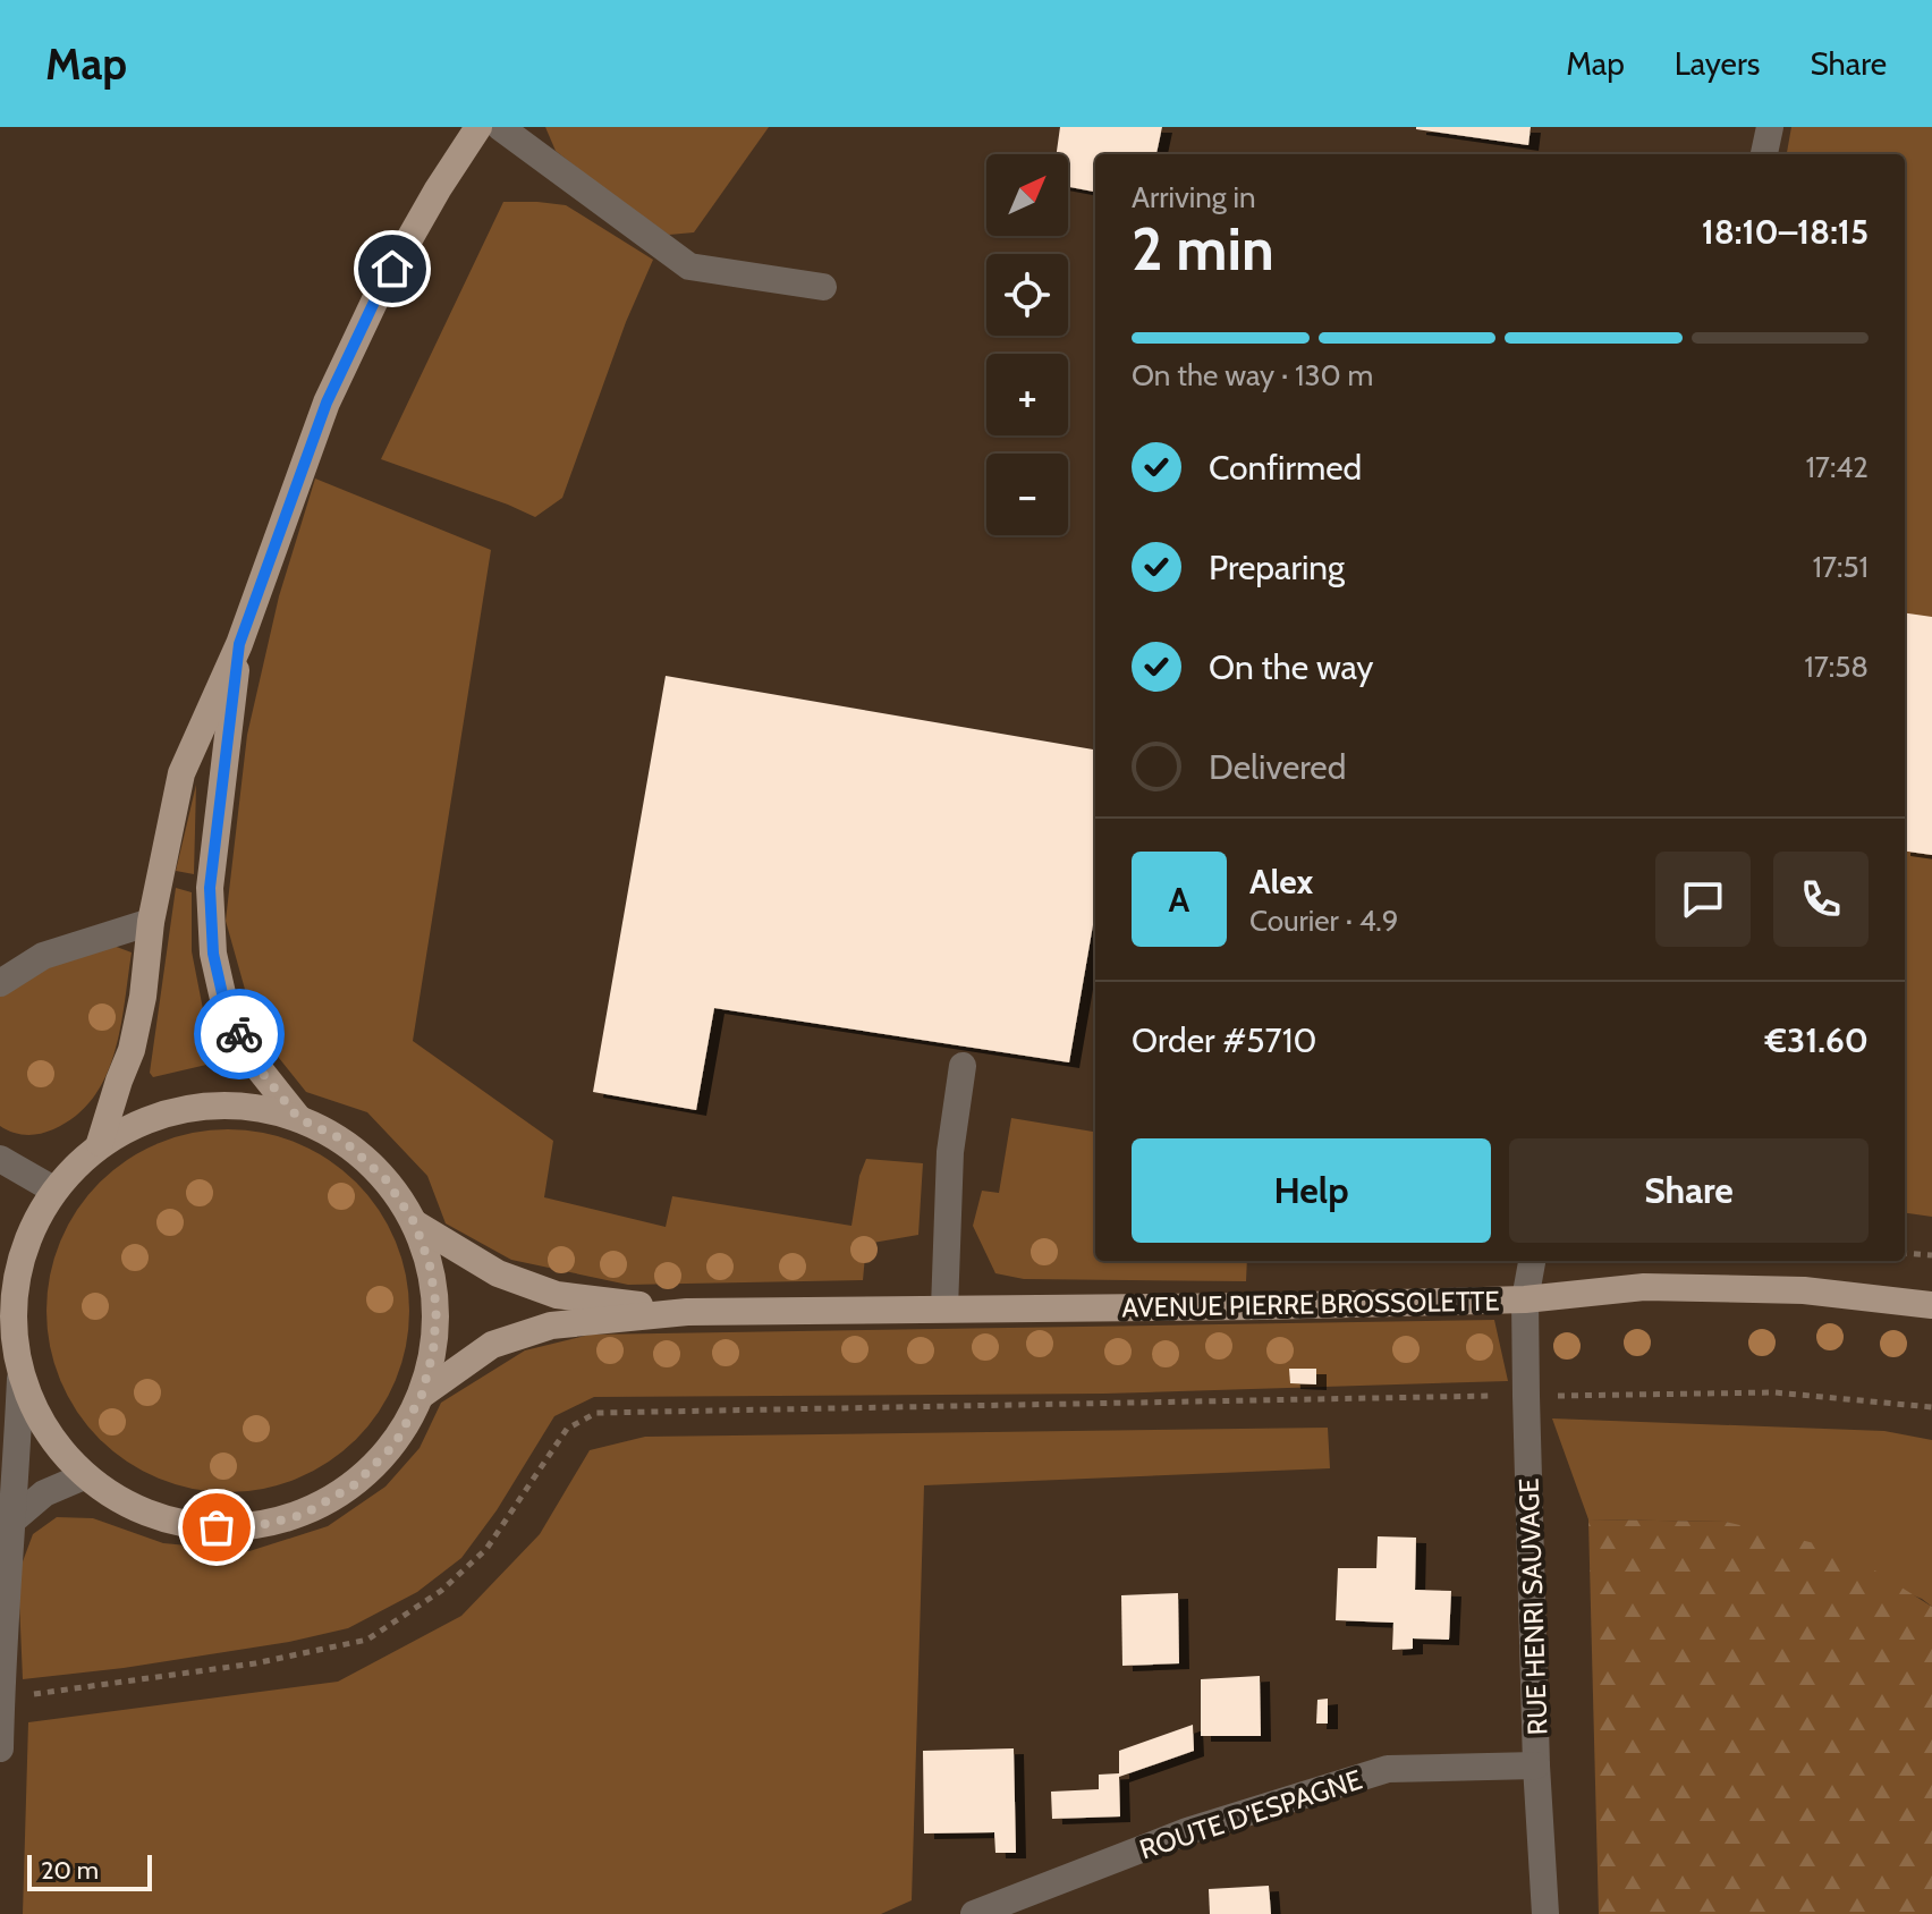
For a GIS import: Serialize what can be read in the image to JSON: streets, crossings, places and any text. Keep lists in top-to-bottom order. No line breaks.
{"streets":{"main road":["AVENUE PIERRE BROSSOLETTE"],"street":["RUE HENRI SAUVAGE","ROUTE D'ESPAGNE"]},"crossings":[["AVENUE PIERRE BROSSOLETTE","RUE HENRI SAUVAGE"],["RUE HENRI SAUVAGE","ROUTE D'ESPAGNE"]],"scale_bar":"20 m","north":"top right","page":{"header":"Map","nav":["Map","Layers","Share"],"map_buttons":["+","−"],"heading":["2 min","Arriving in","18:10–18:15"],"panel":["Alex","Courier · 4.9","Order #5710","€31.60"],"bar":"On the way · 130 m","list":[["Confirmed","17:42"],["Preparing","17:51"],["On the way","17:58"],"Delivered"],"round":"A","buttons":["Help","Share"],"scale":"20 m"}}
